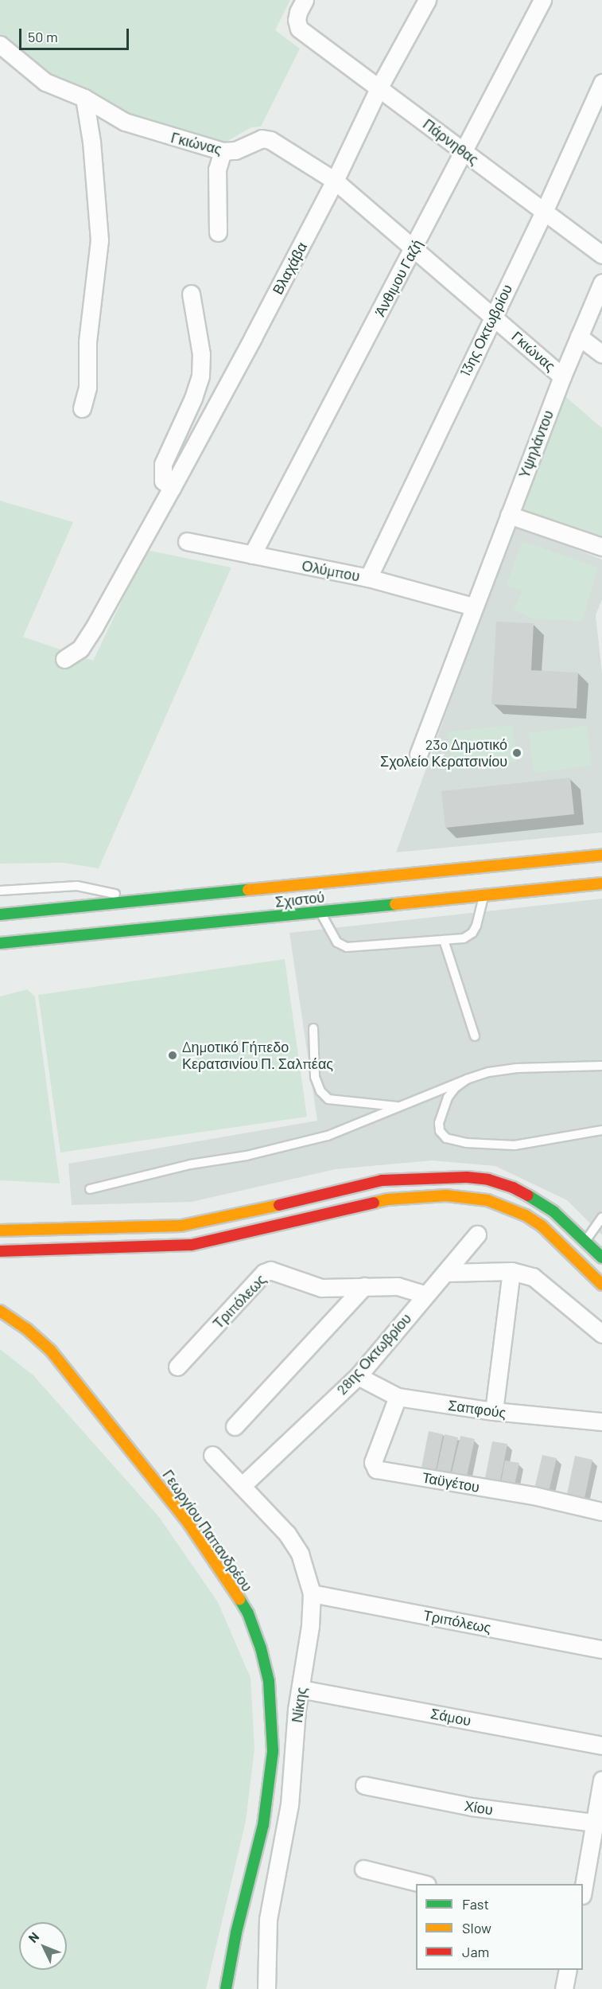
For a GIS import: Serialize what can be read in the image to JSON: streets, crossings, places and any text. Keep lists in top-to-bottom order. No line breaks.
{"streets":{"main road":["Σχιστού","Γεωργίου Παπανδρέου"],"street":["Πάρνηθας","Γκιώνας","Βλαχάβα","Άνθιμου Γαζή","13ης Οκτωβρίου","Υψηλάντου","Ολύμπου","Τριπόλεως","28ης Οκτωβρίου","Σαπφούς","Ταϋγέτου","Νίκης","Σάμου","Χίου"]},"crossings":[["Πάρνηθας","Βλαχάβα"],["Πάρνηθας","Άνθιμου Γαζή"],["Πάρνηθας","13ης Οκτωβρίου"],["Γκιώνας","Βλαχάβα"],["Γκιώνας","Άνθιμου Γαζή"],["Γκιώνας","13ης Οκτωβρίου"],["Γκιώνας","Υψηλάντου"],["Άνθιμου Γαζή","Ολύμπου"],["13ης Οκτωβρίου","Ολύμπου"],["Υψηλάντου","Ολύμπου"],["Τριπόλεως","28ης Οκτωβρίου"],["Τριπόλεως","Νίκης"],["28ης Οκτωβρίου","Σαπφούς"],["28ης Οκτωβρίου","Νίκης"],["Σαπφούς","Ταϋγέτου"],["Νίκης","Σάμου"]],"places":["23o Δημοτικό Σχολείο Κερατσινίου","Δημοτικό Γήπεδο Κερατσινίου Π. Σαλπέας"],"legend":["Fast","Slow","Jam"],"scale_bar":"50 m","north":"top left"}
